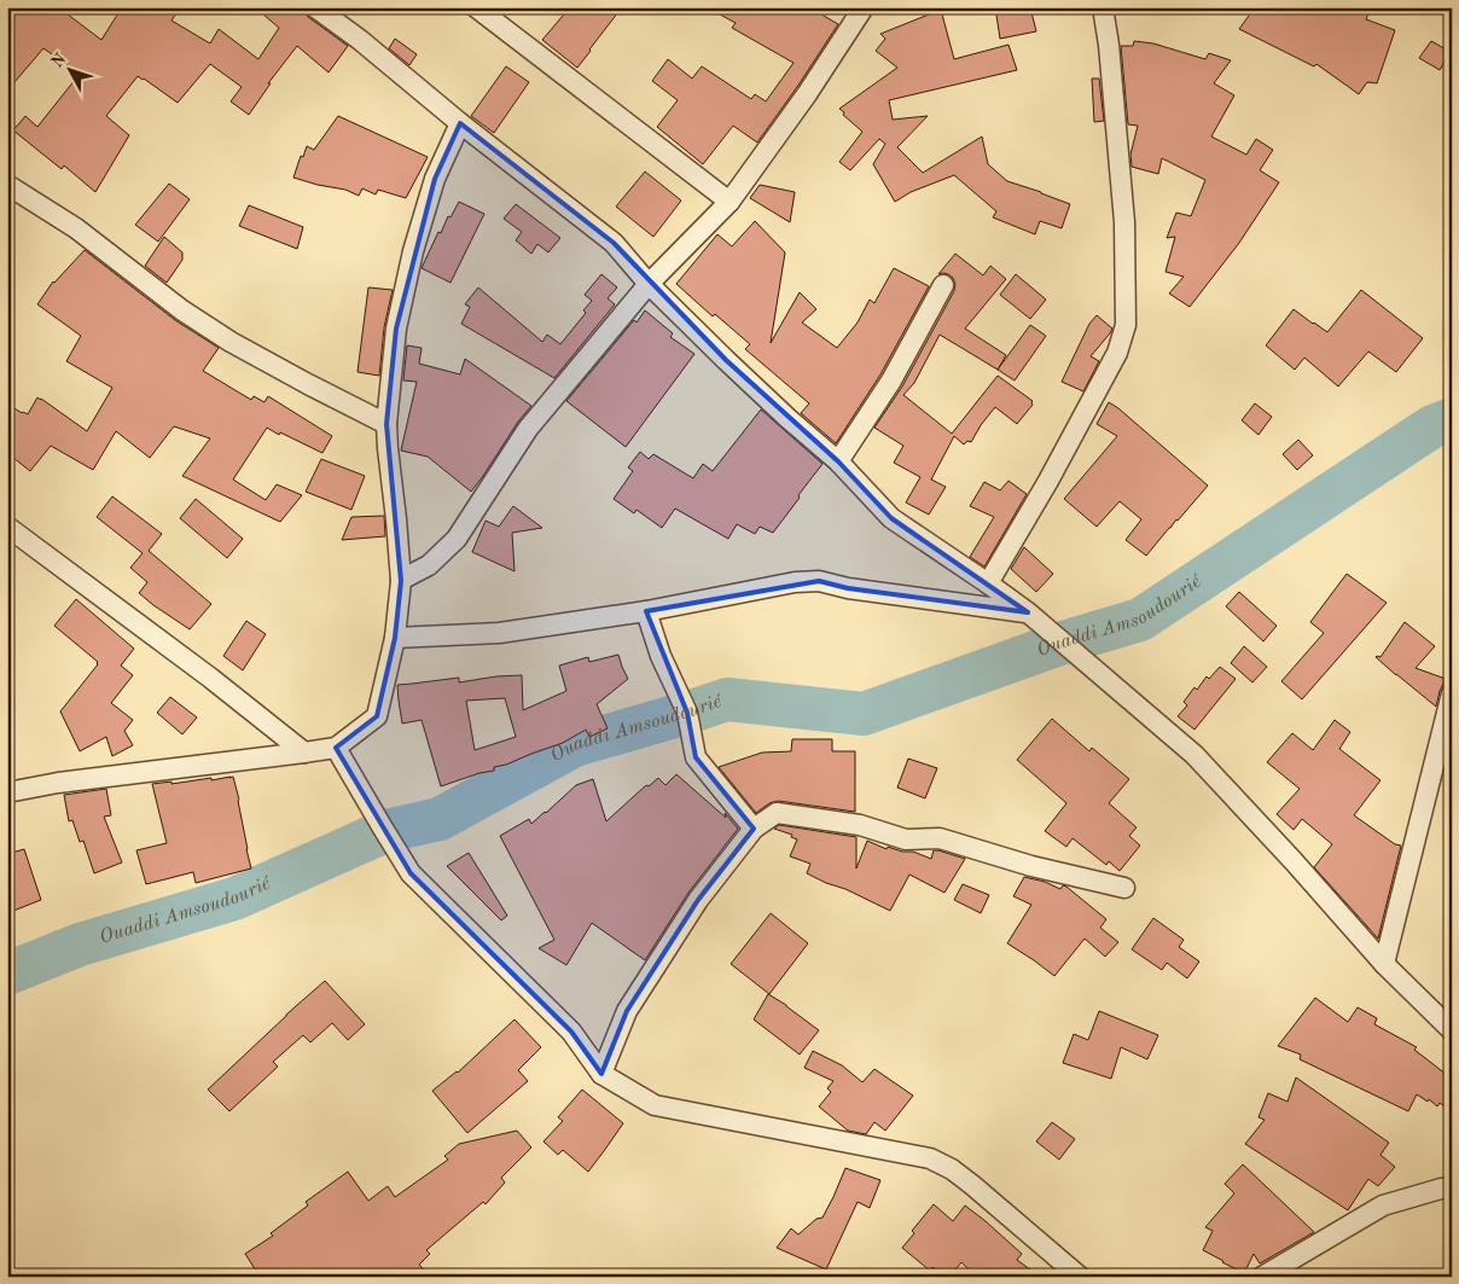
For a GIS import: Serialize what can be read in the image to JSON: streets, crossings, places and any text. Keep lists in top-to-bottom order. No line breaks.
{"water":["Ouaddi Amsoudourié"],"north":"top left"}
